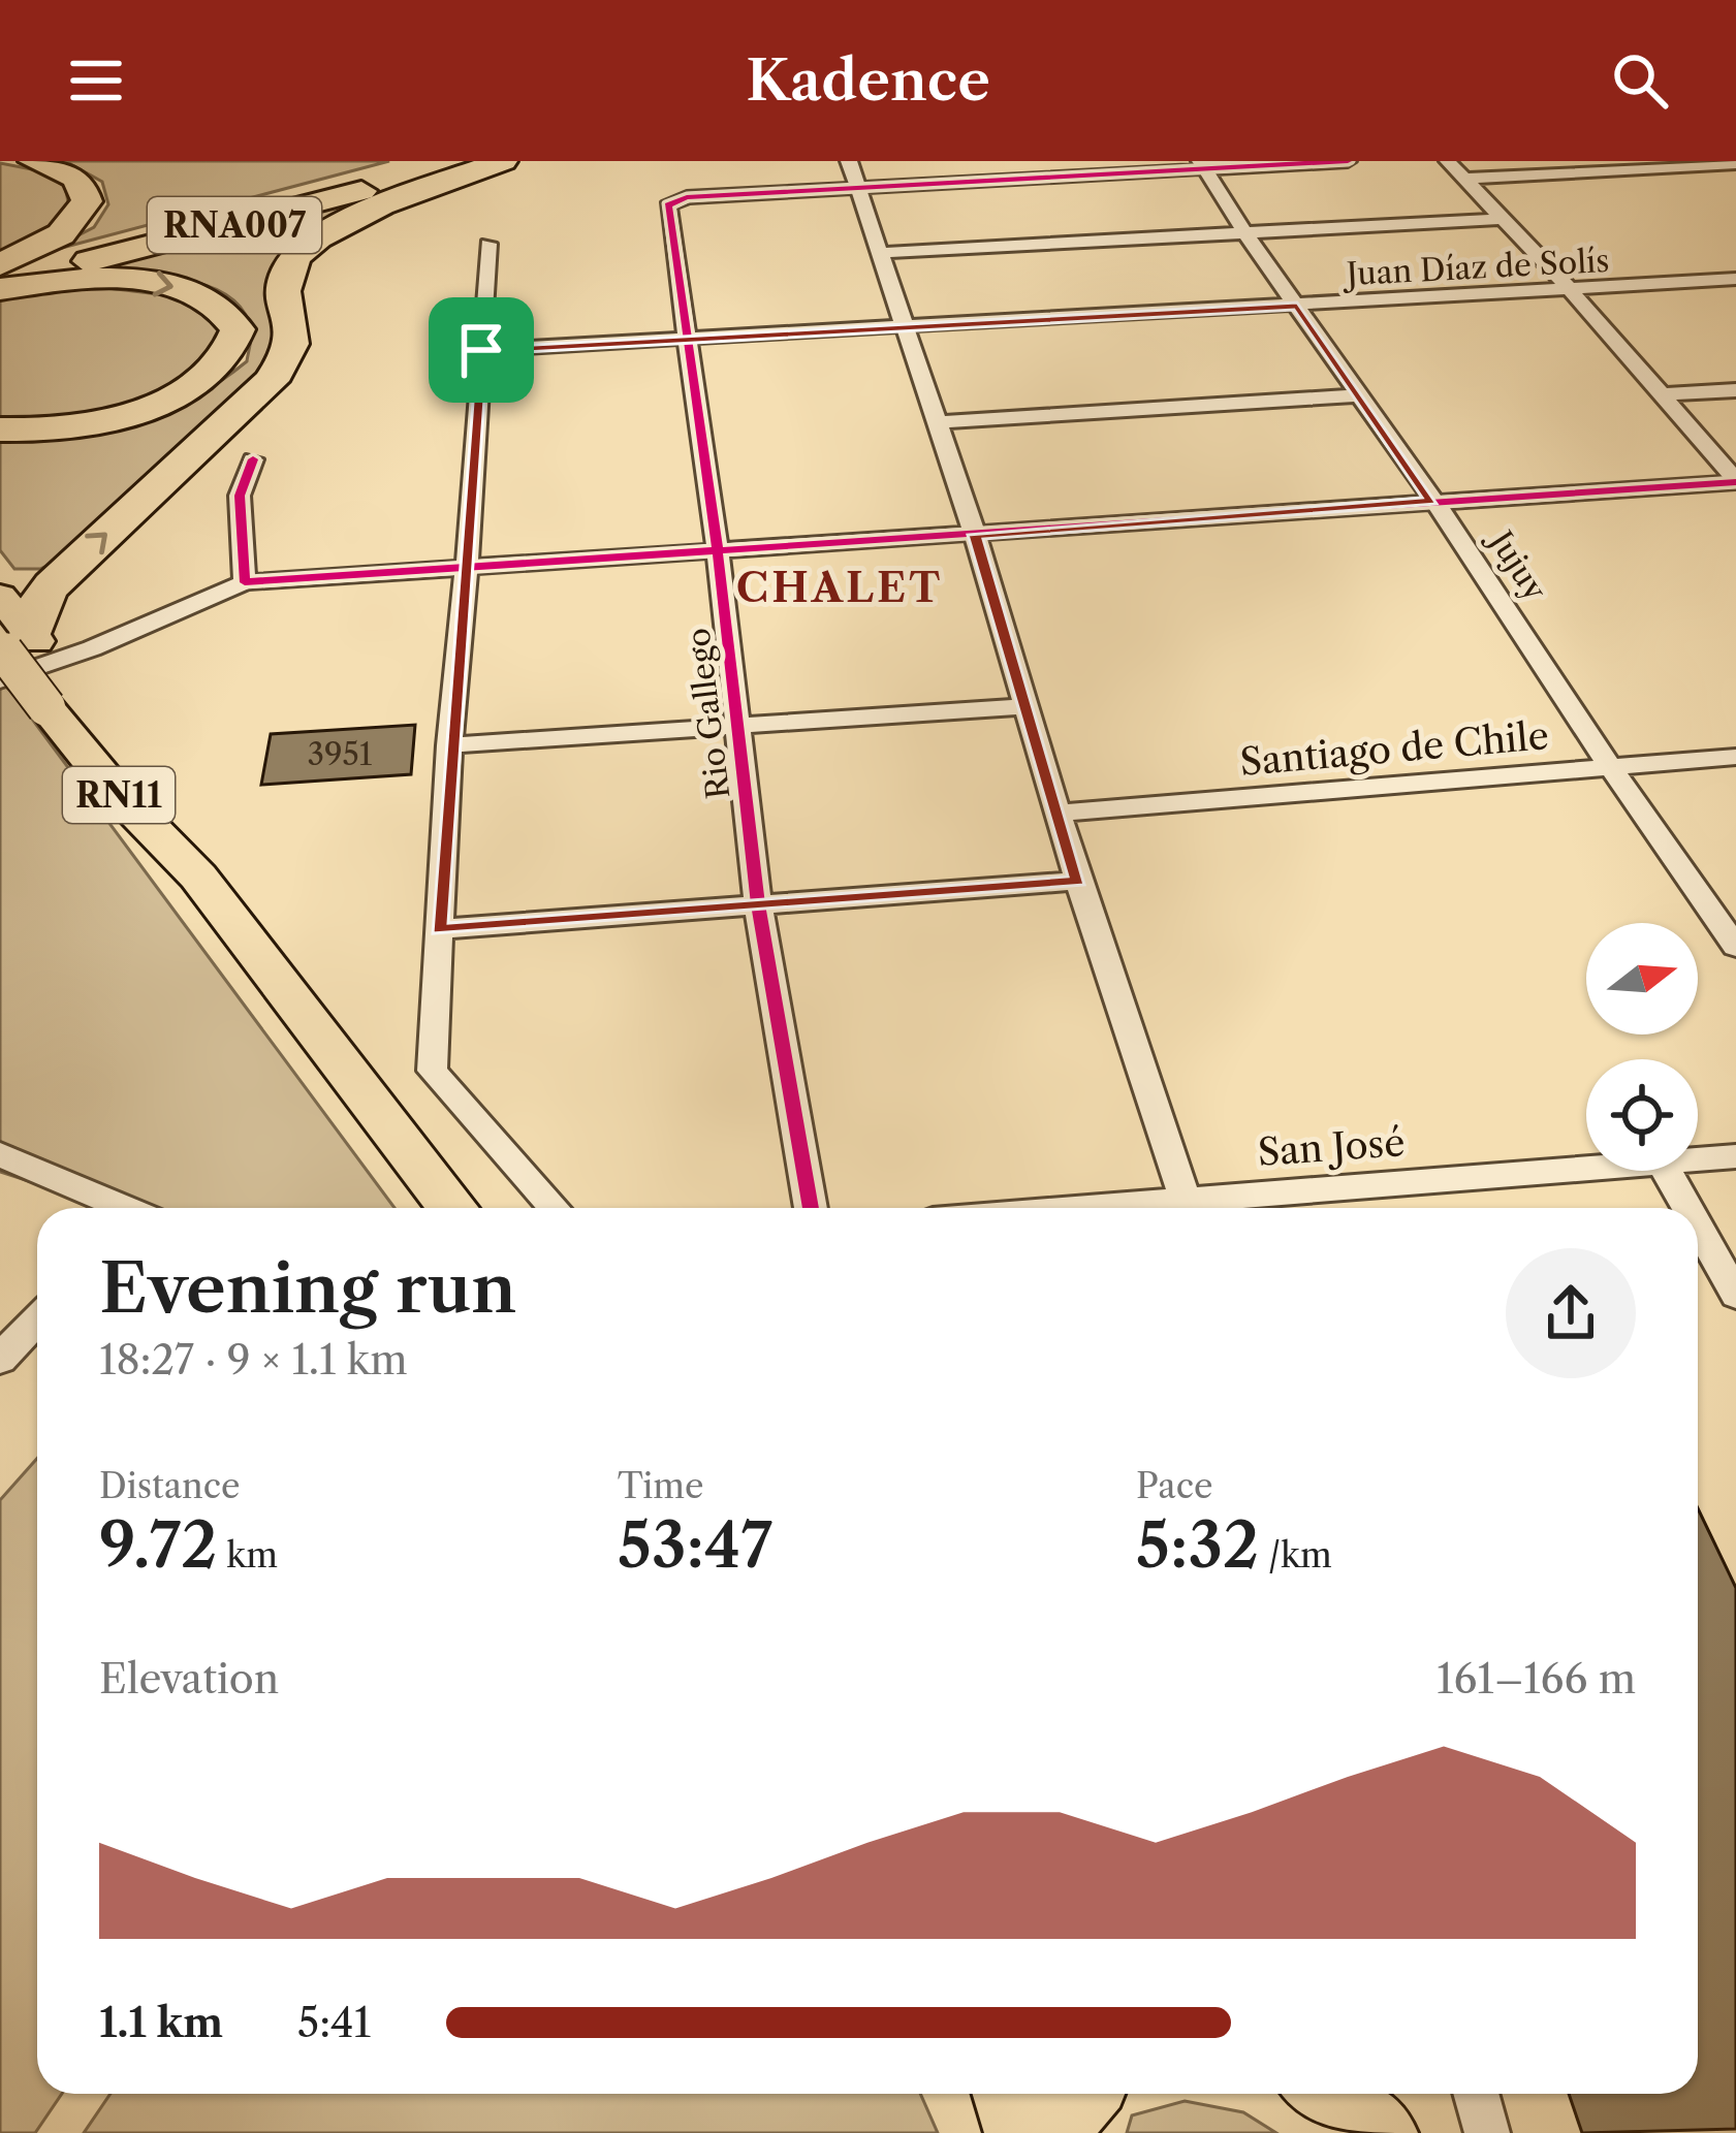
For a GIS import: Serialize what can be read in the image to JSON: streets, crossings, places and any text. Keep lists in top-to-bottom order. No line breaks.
{"streets":{"highway":["RNA007"],"main road":["RN11"],"street":["Juan Díaz de Solís","Jujuy","Rio Gallego","Santiago de Chile","San José"]},"crossings":[["Juan Díaz de Solís","Jujuy"],["Juan Díaz de Solís","Rio Gallego"],["Jujuy","Santiago de Chile"]],"districts":["CHALET"],"house_numbers":["3951"],"north":"right","page":{"header":"Kadence","heading":["Evening run","18:27 · 9 × 1.1 km"],"stats":[["Distance","9.72 km"],["Time","53:47"],["Pace","5:32 /km"]],"chart":["Elevation","161–166 m"],"list":[{"name":"1.1 km","note":"5:41"}]}}
